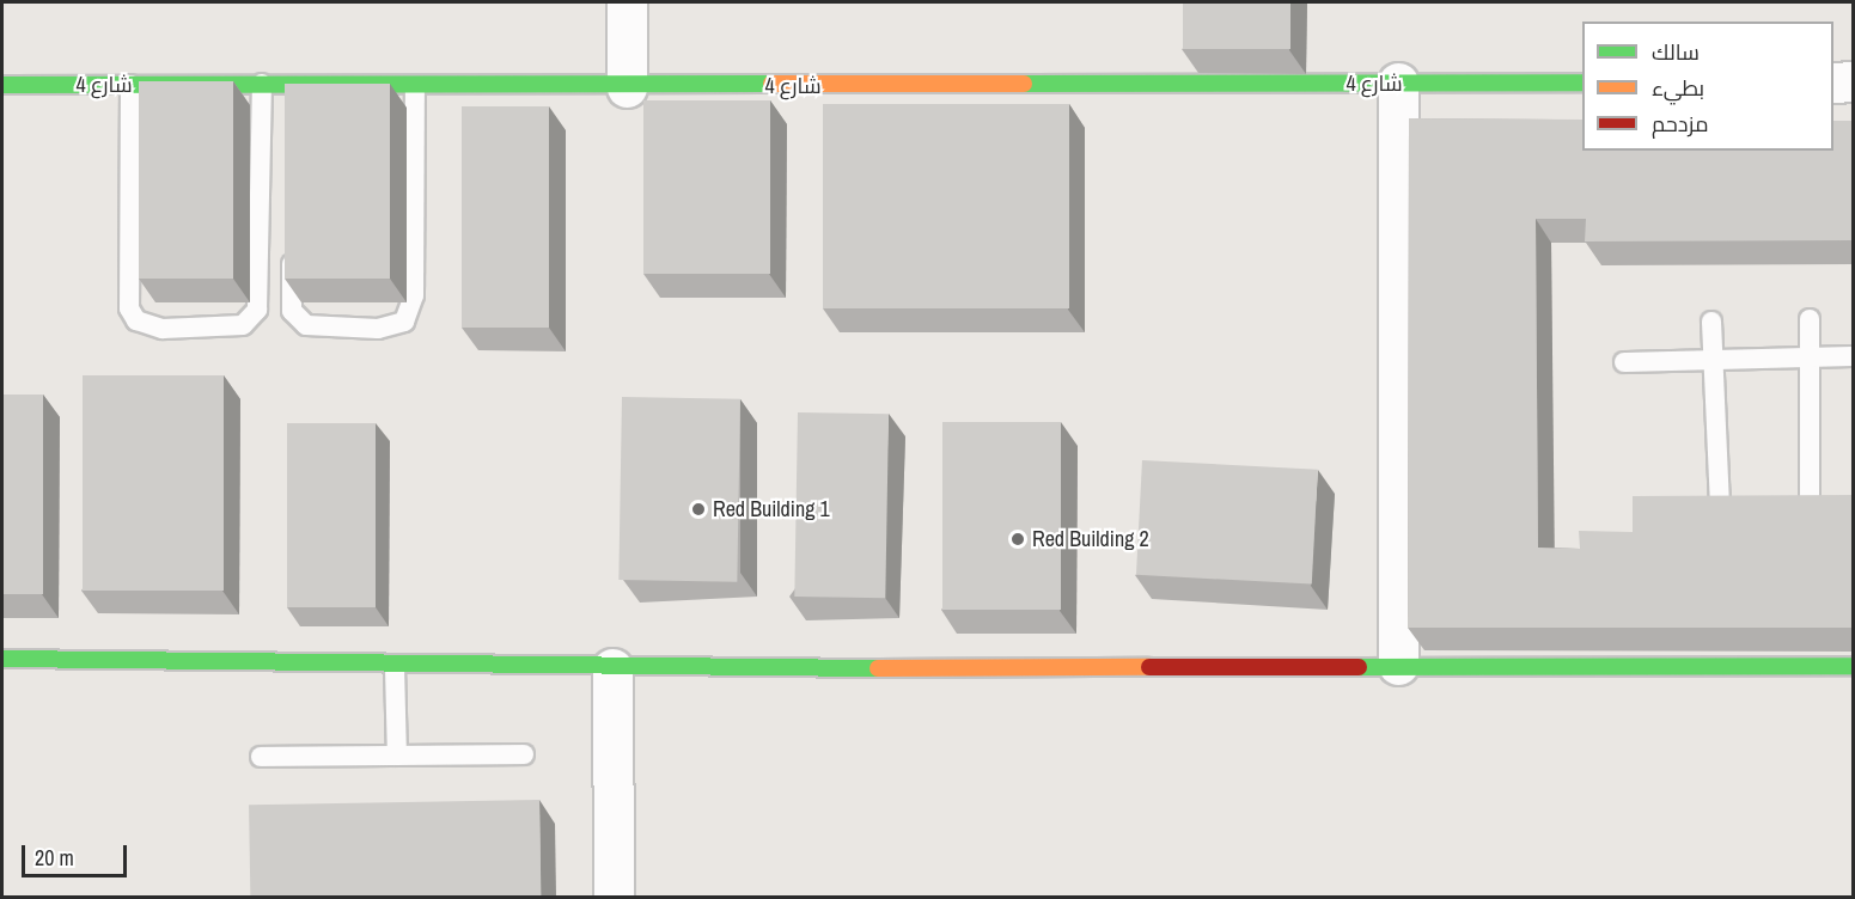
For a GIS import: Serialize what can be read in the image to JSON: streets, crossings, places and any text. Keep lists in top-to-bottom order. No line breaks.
{"streets":{"street":["شارع 4"]},"places":["Red Building 1","Red Building 2"],"legend":["سالك","بطيء","مزدحم"],"scale_bar":"20 m"}
